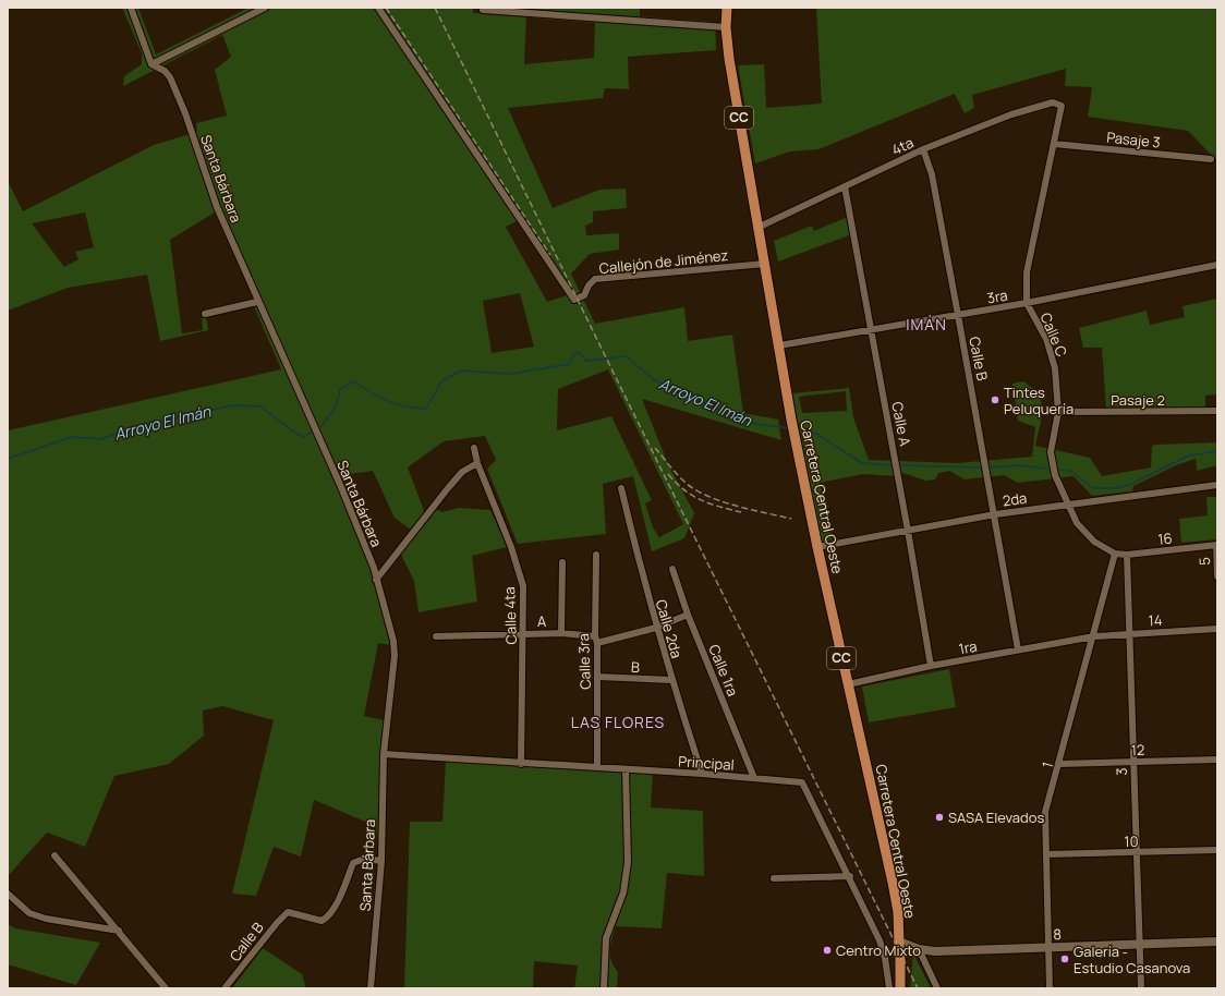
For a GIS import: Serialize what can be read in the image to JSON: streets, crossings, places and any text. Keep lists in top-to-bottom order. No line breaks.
{"streets":{"main road":["CC","Carretera Central Oeste"],"street":["Pasaje 3","4ta","Santa Bárbara","Callejón de Jiménez","3ra","Calle C","Calle B","Pasaje 2","Calle A","2da","16","5","Calle 4ta","14","A","Calle 2da","1ra","Calle 3ra","B","Calle 1ra","12","Principal","1","3","10","8"]},"crossings":[["Pasaje 3","Calle C"],["4ta","Calle C"],["4ta","Calle B"],["4ta","Calle A"],["4ta","Carretera Central Oeste"],["Santa Bárbara","Calle B"],["Santa Bárbara","Principal"],["Callejón de Jiménez","Carretera Central Oeste"],["3ra","Calle C"],["3ra","Calle B"],["3ra","Calle A"],["3ra","Carretera Central Oeste"],["Calle C","Pasaje 2"],["Calle C","2da"],["Calle C","16"],["Calle C","1"],["Calle B","2da"],["Calle B","1ra"],["Calle A","2da"],["Calle A","1ra"],["Carretera Central Oeste","2da"],["Carretera Central Oeste","1ra"],["Carretera Central Oeste","8"],["16","5"],["16","1"],["16","3"],["Calle 4ta","A"],["Calle 4ta","Principal"],["14","1ra"],["14","1"],["14","3"],["A","Calle 2da"],["A","Calle 3ra"],["A","Calle 1ra"],["Calle 2da","B"],["Calle 2da","Principal"],["1ra","1"],["Calle 3ra","B"],["Calle 3ra","Principal"],["Calle 1ra","Principal"],["12","1"],["12","3"],["1","10"],["1","8"],["3","10"],["3","8"]],"districts":["IMÁN","LAS FLORES"],"water":["Arroyo El Imán"],"places":["Tintes Peluquería","SASA Elevados","Centro Mixto","Galería - Estudio Casanova"]}
